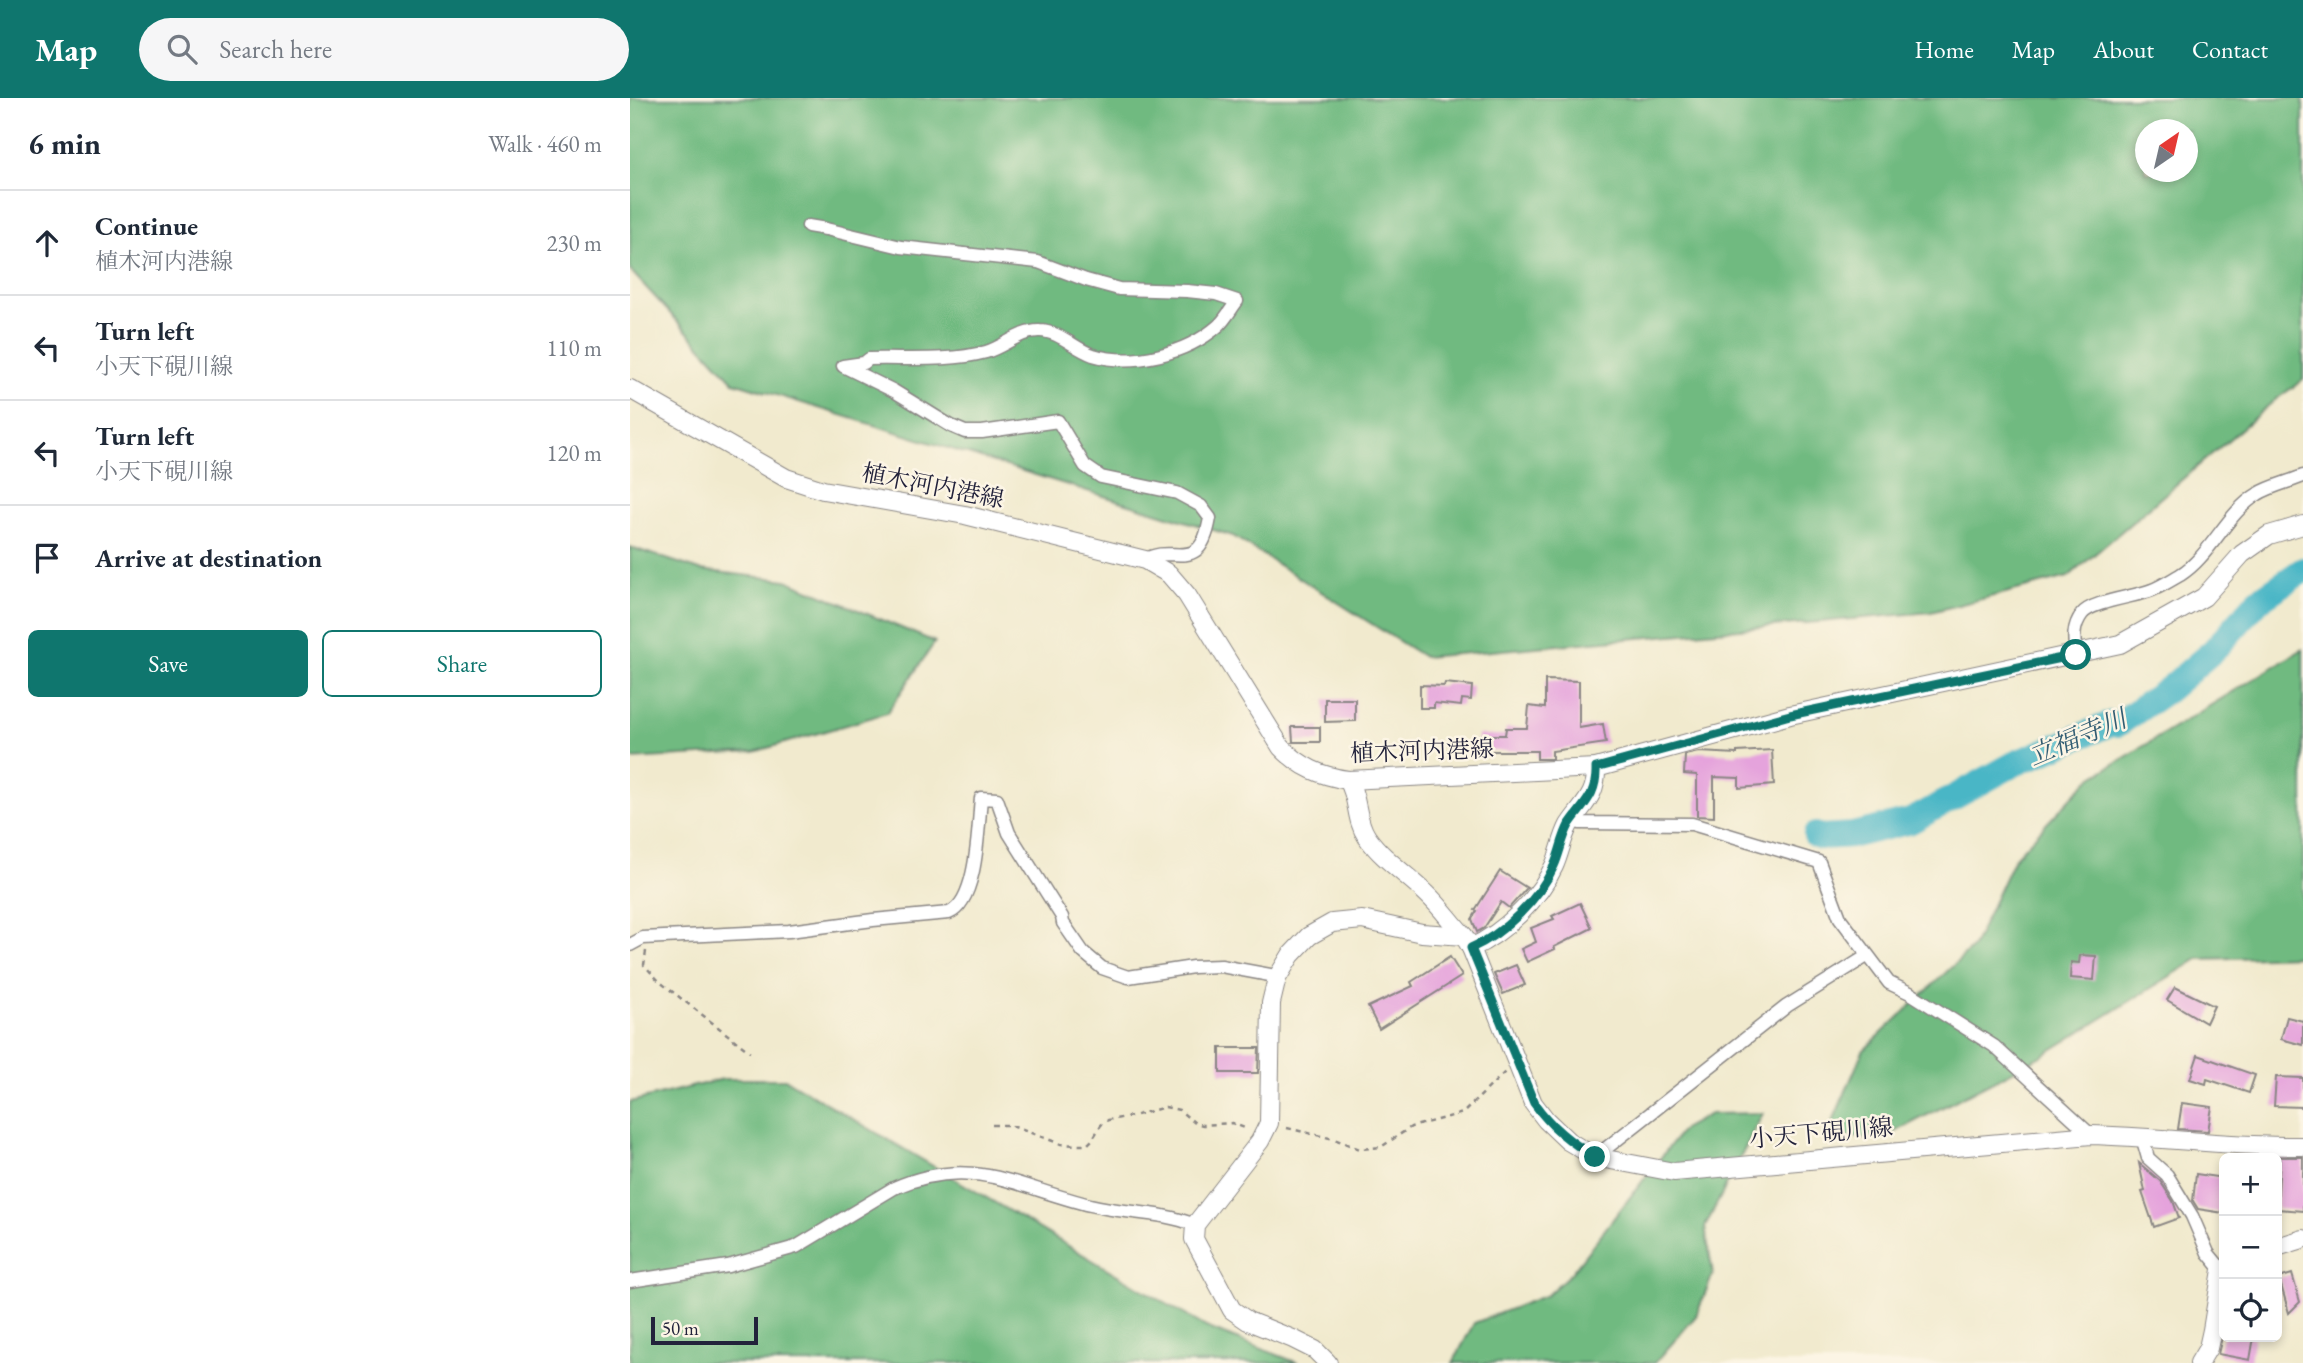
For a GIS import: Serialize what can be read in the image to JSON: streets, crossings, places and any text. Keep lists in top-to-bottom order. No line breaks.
{"streets":{"main road":["植木河内港線","小天下硯川線"]},"crossings":[["植木河内港線","小天下硯川線"]],"water":["立福寺川"],"scale_bar":"50 m","north":"top right","page":{"header":"Map","search":"Search here","nav":["Home","Map","About","Contact"],"heading":["6 min","Walk · 460 m"],"list":[["Continue","植木河内港線","230 m"],["Turn left","小天下硯川線","110 m"],["Turn left","小天下硯川線","120 m"],"Arrive at destination"],"buttons":["Save","Share"],"map_buttons":["+","−"],"scale":"50 m"}}
